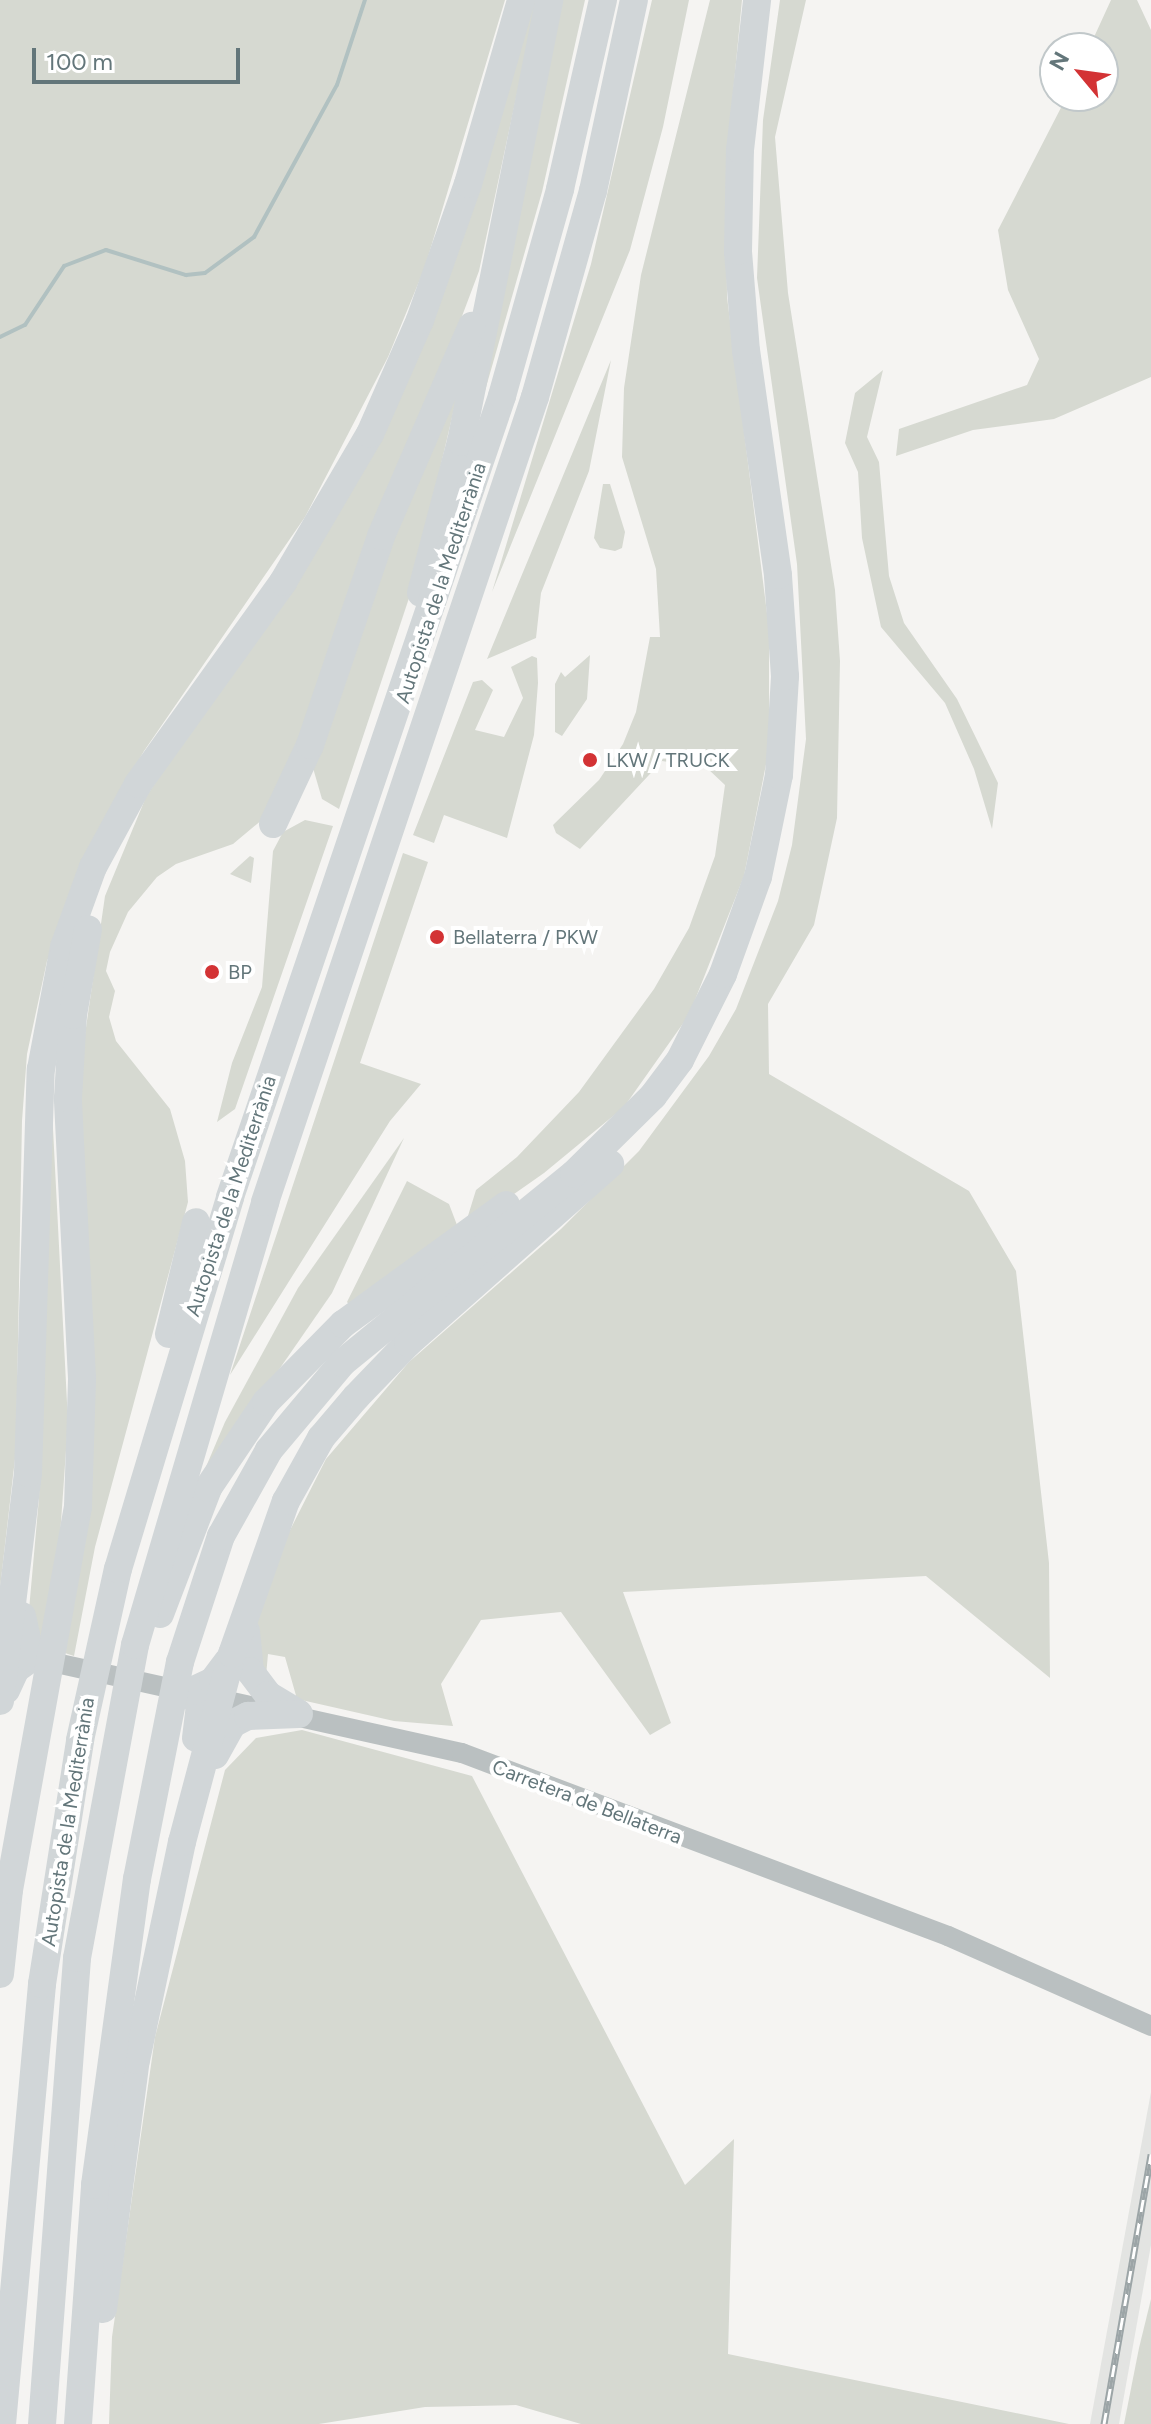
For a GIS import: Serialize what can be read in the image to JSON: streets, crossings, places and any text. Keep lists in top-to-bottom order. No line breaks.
{"streets":{"highway":["Autopista de la Mediterrània"],"street":["Carretera de Bellaterra"]},"places":["LKW / TRUCK","Bellaterra / PKW","BP"],"scale_bar":"100 m","north":"top left"}
